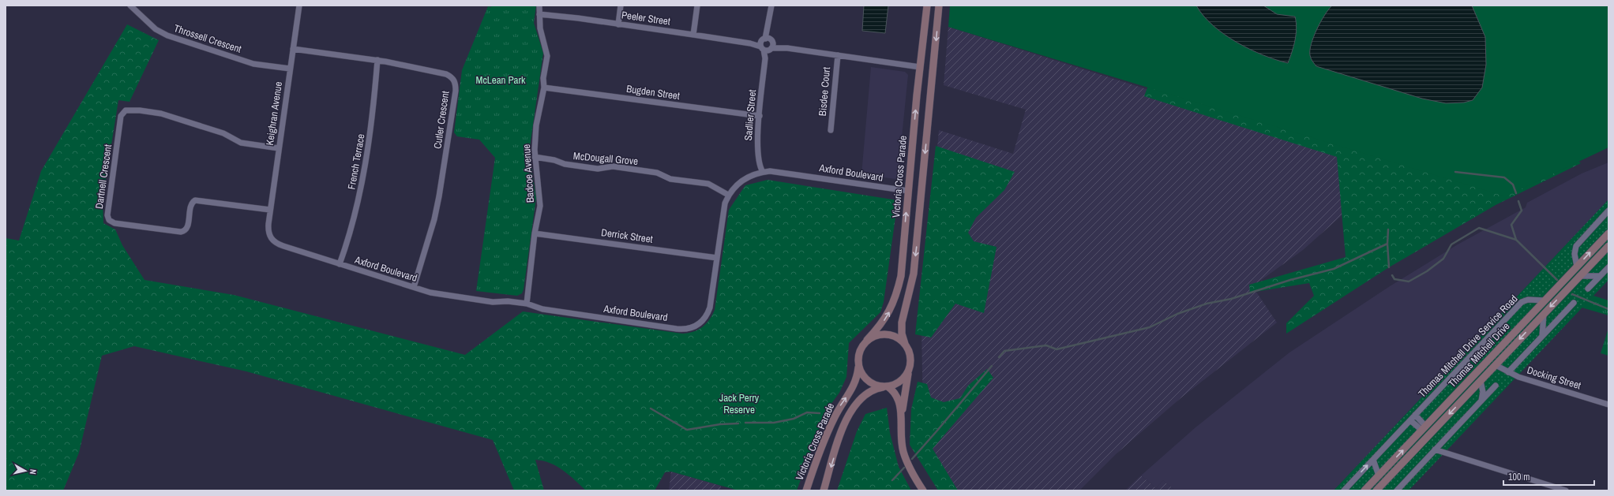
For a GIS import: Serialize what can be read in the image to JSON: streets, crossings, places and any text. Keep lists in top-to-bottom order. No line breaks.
{"streets":{"main road":["Victoria Cross Parade","Thomas Mitchell Drive"],"street":["Peeler Street","Throssell Crescent","Bisdee Court","Bugden Street","Keighran Avenue","Sadlier Street","Cutler Crescent","McDougall Grove","French Terrace","Axford Boulevard","Badcoe Avenue","Dartnell Crescent","Derrick Street","Thomas Mitchell Drive Service Road","Docking Street"]},"crossings":[["Peeler Street","Bisdee Court"],["Peeler Street","Sadlier Street"],["Peeler Street","Badcoe Avenue"],["Peeler Street","Victoria Cross Parade"],["Throssell Crescent","Keighran Avenue"],["Bugden Street","Sadlier Street"],["Bugden Street","Badcoe Avenue"],["Keighran Avenue","Cutler Crescent"],["Keighran Avenue","Axford Boulevard"],["Keighran Avenue","Dartnell Crescent"],["Sadlier Street","Axford Boulevard"],["Cutler Crescent","French Terrace"],["Cutler Crescent","Axford Boulevard"],["McDougall Grove","Axford Boulevard"],["McDougall Grove","Badcoe Avenue"],["French Terrace","Axford Boulevard"],["Axford Boulevard","Badcoe Avenue"],["Axford Boulevard","Victoria Cross Parade"],["Axford Boulevard","Derrick Street"],["Badcoe Avenue","Derrick Street"],["Thomas Mitchell Drive Service Road","Thomas Mitchell Drive"],["Thomas Mitchell Drive","Docking Street"]],"parks":["McLean Park","Jack Perry Reserve"],"scale_bar":"100 m","north":"right"}
